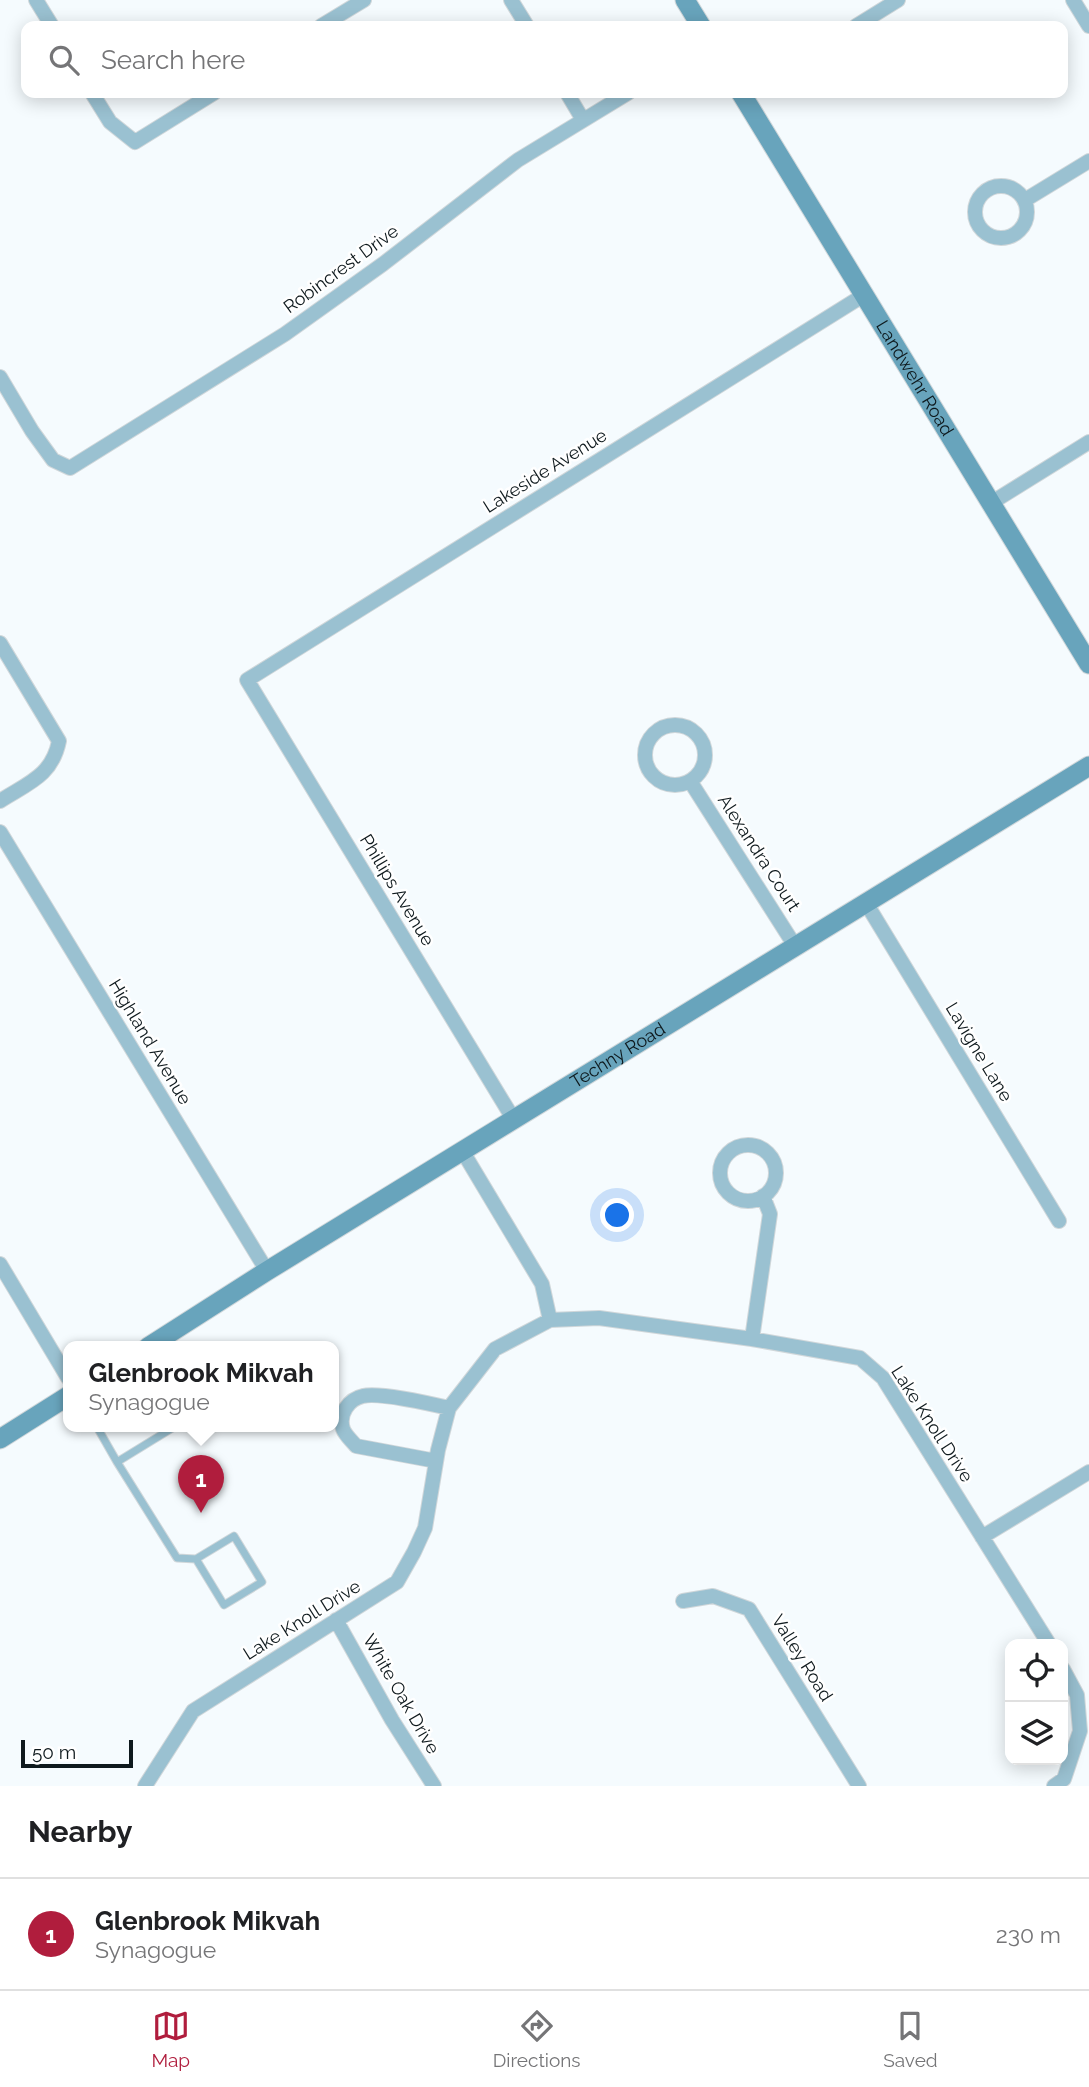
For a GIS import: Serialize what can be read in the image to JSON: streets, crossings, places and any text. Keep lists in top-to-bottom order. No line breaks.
{"streets":{"main road":["Landwehr Road","Techny Road"],"street":["Robincrest Drive","Lakeside Avenue","Alexandra Court","Phillips Avenue","Highland Avenue","Lavigne Lane","Lake Knoll Drive","Valley Road","White Oak Drive"]},"crossings":[["Landwehr Road","Lakeside Avenue"],["Lakeside Avenue","Phillips Avenue"],["Alexandra Court","Techny Road"],["Phillips Avenue","Techny Road"],["Highland Avenue","Techny Road"],["Lavigne Lane","Techny Road"],["Lake Knoll Drive","White Oak Drive"]],"scale_bar":"50 m","page":{"search":"Search here","popup":["Glenbrook Mikvah","Synagogue"],"pins":"1","scale":"50 m","heading":"Nearby","list":[{"mark":"1","name":"Glenbrook Mikvah","note":"Synagogue","value":"230 m"}],"nav":["Map","Directions","Saved"]}}
